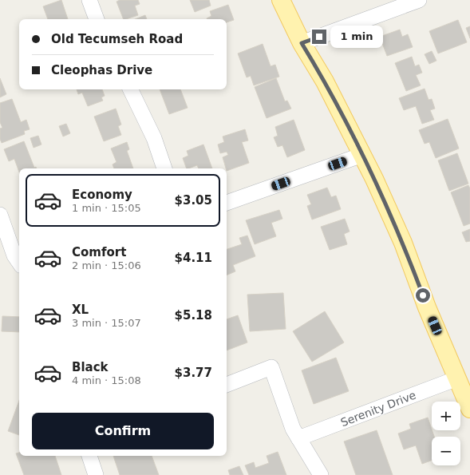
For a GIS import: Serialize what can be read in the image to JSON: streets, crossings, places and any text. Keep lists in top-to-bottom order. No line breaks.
{"streets":{"street":["Serenity Drive"]},"page":{"banner":["Old Tecumseh Road","Cleophas Drive"],"bubble":"1 min","list":[{"name":"Economy","note":"1 min · 15:05","value":"$3.05"},{"name":"Comfort","note":"2 min · 15:06","value":"$4.11"},{"name":"XL","note":"3 min · 15:07","value":"$5.18"},{"name":"Black","note":"4 min · 15:08","value":"$3.77"}],"map_buttons":["+","−"],"buttons":"Confirm"}}
